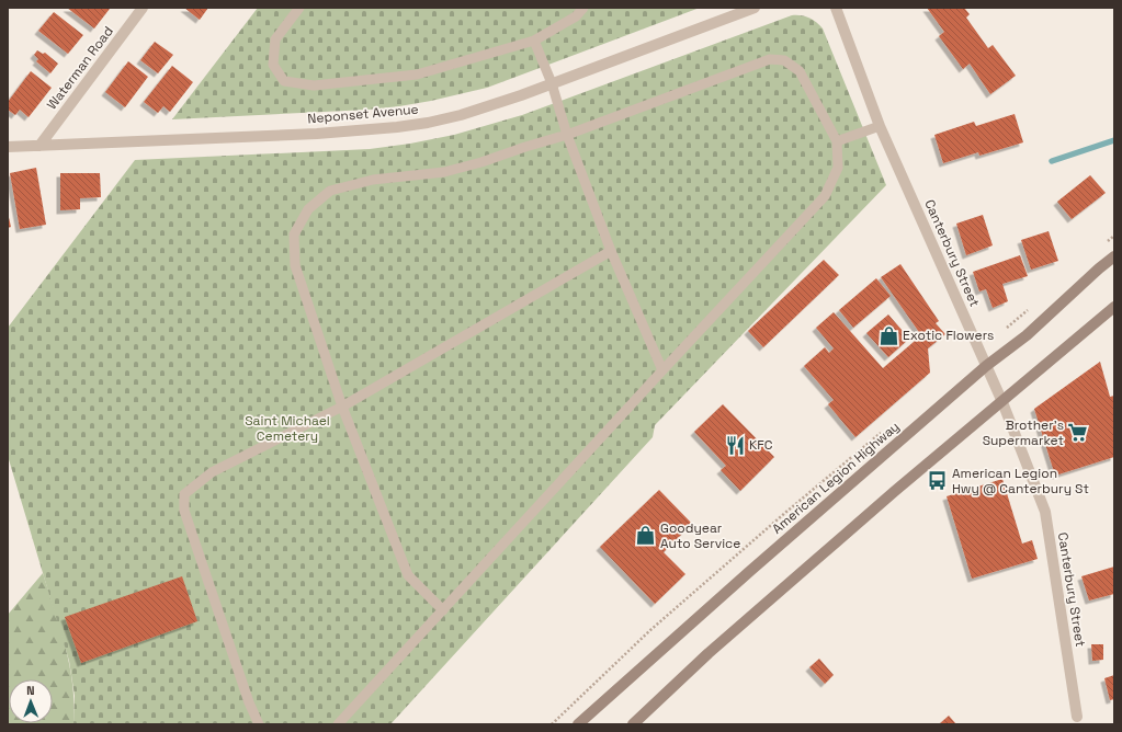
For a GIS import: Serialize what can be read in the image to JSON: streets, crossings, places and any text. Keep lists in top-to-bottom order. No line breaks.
{"streets":{"main road":["American Legion Highway"],"street":["Waterman Road","Neponset Avenue","Canterbury Street"]},"crossings":[["Waterman Road","Neponset Avenue"],["Canterbury Street","American Legion Highway"]],"parks":["Saint Michael Cemetery"],"places":{"shop":["Exotic Flowers","Goodyear Auto Service"],"supermarket":["Brother’s Supermarket"],"restaurant":["KFC"],"bus stop":["American Legion Hwy @ Canterbury St"]},"north":"top"}
